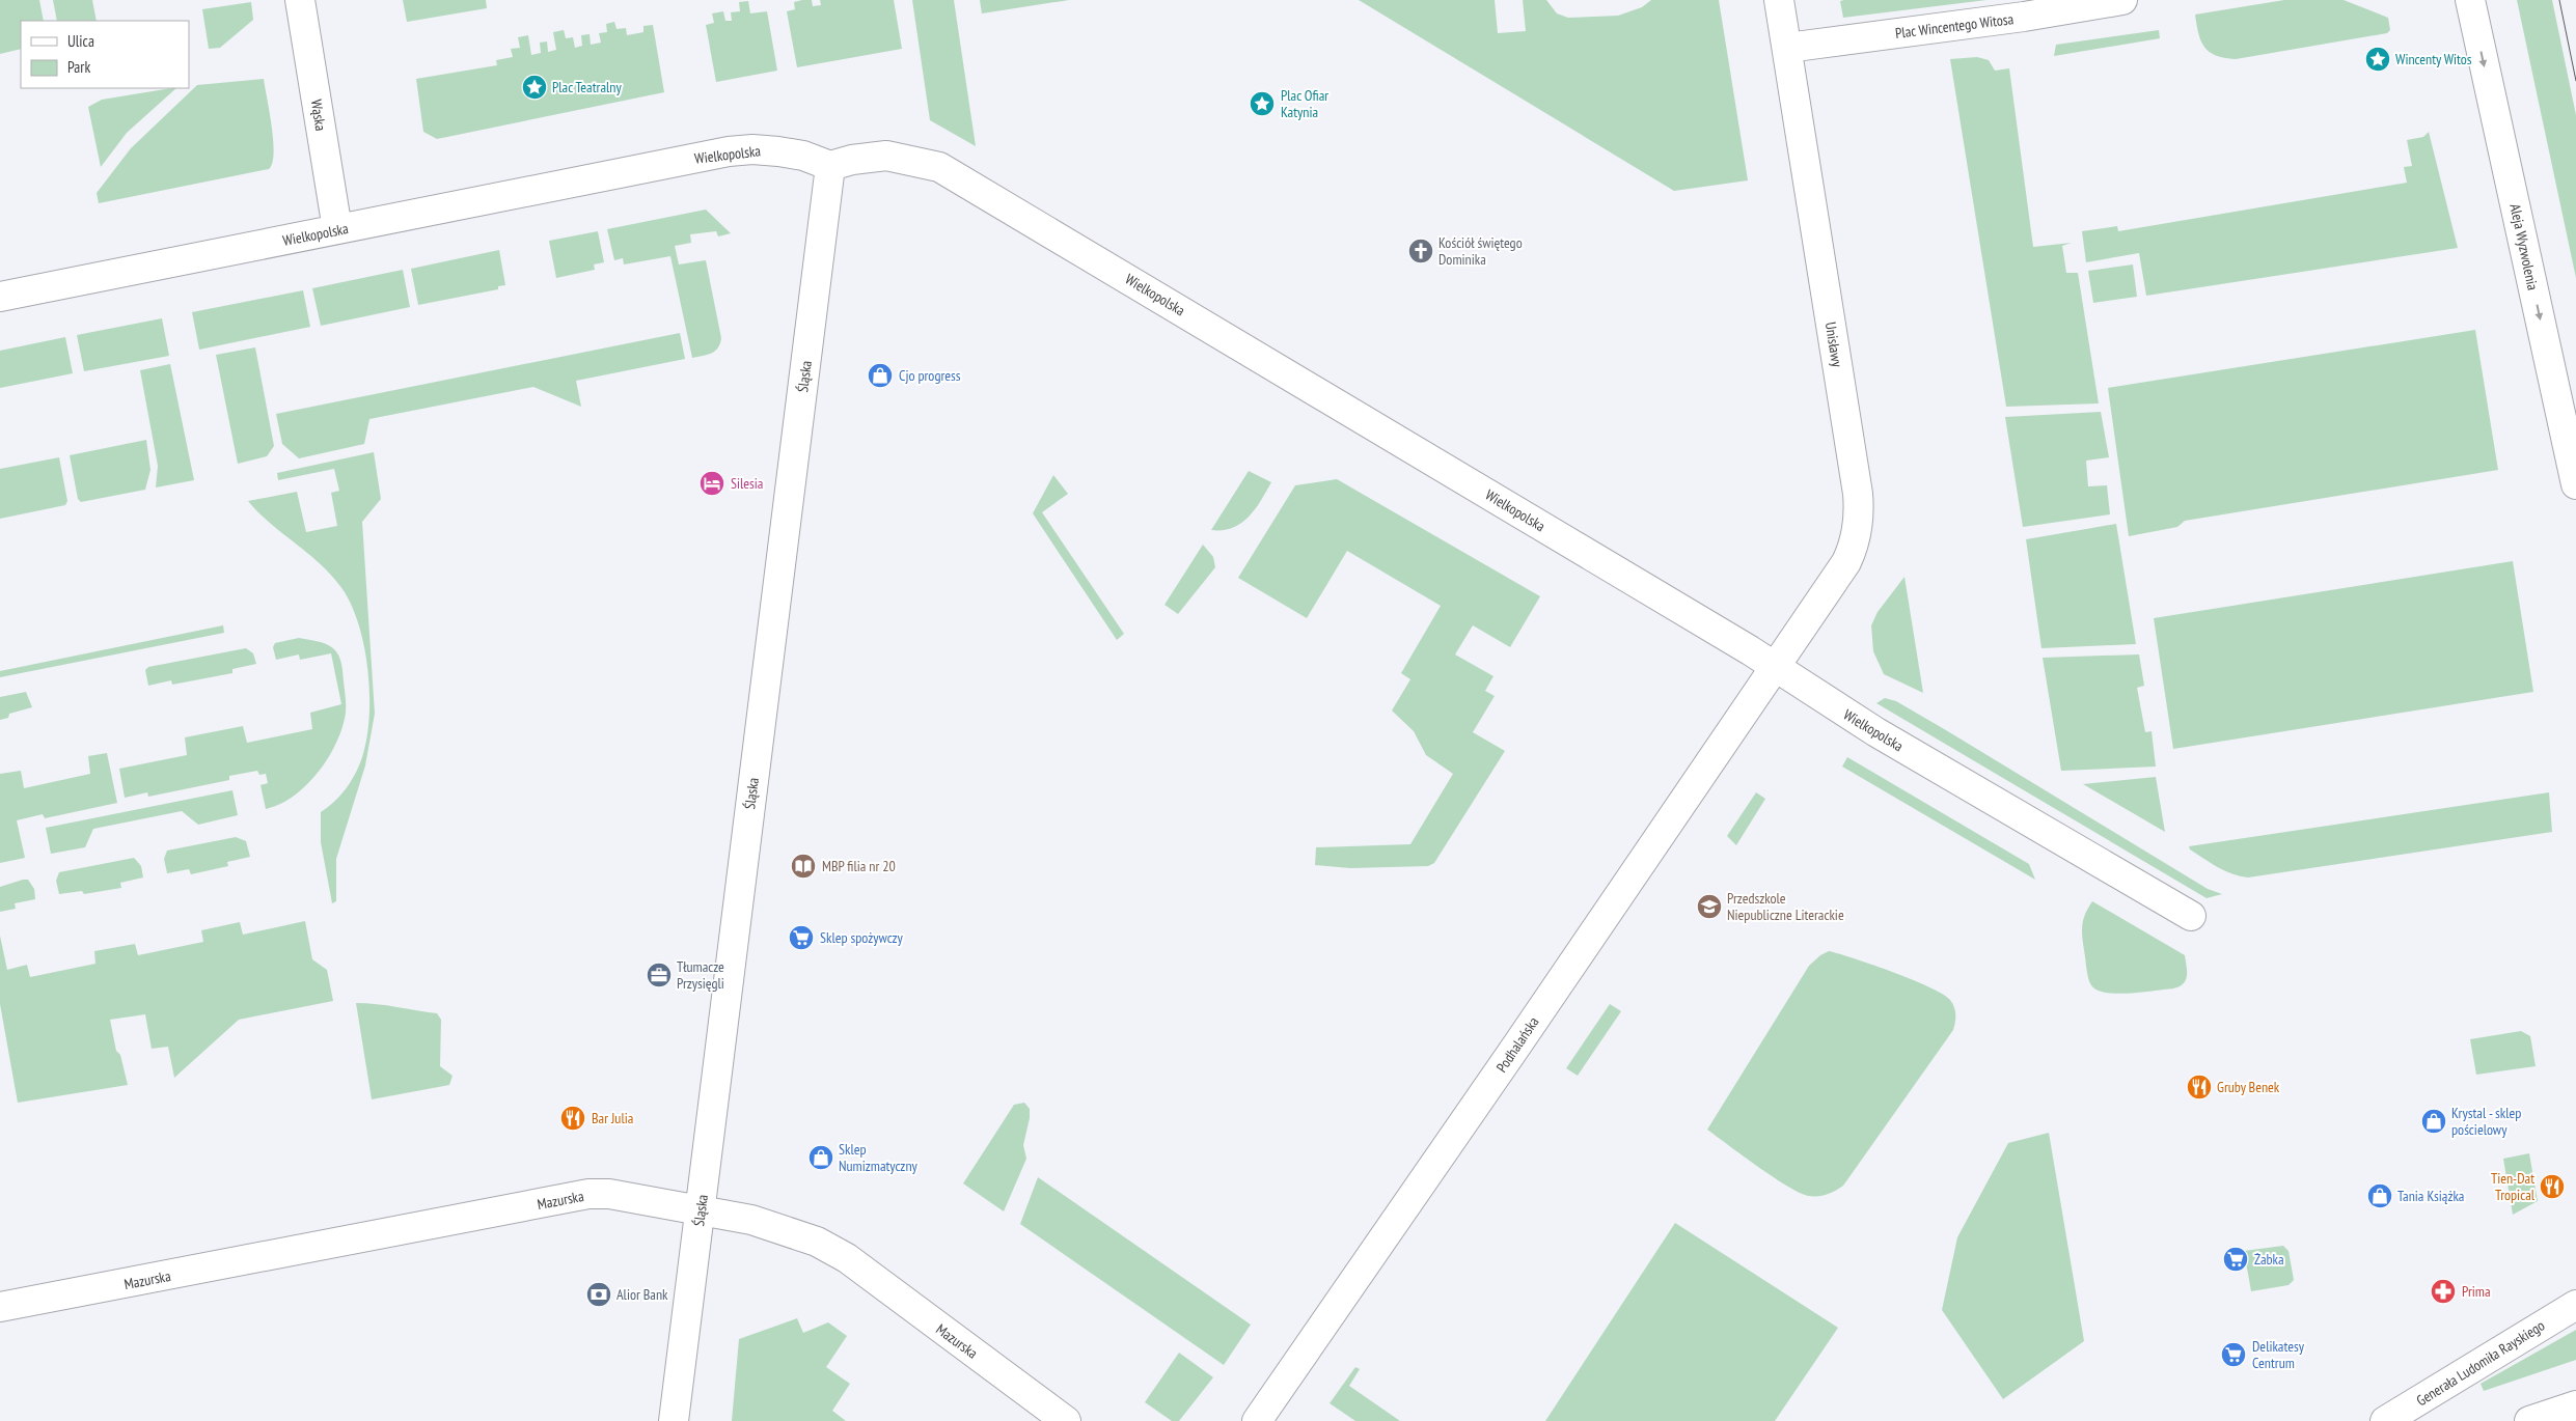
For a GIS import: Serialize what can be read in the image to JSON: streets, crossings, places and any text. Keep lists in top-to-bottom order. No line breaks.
{"streets":{"street":["Plac Wincentego Witosa","Wąska","Wielkopolska","Aleja Wyzwolenia","Unisławy","Śląska","Podhalańska","Mazurska","Generała Ludomiła Rayskiego"]},"crossings":[["Plac Wincentego Witosa","Unisławy"],["Wąska","Wielkopolska"],["Wielkopolska","Unisławy"],["Wielkopolska","Śląska"],["Wielkopolska","Podhalańska"],["Unisławy","Podhalańska"],["Śląska","Mazurska"]],"one_way":["Aleja Wyzwolenia"],"places":{"place":["Wincenty Witos","Plac Teatralny","Plac Ofiar Katynia"],"church":["Kościół świętego Dominika"],"shop":["Cjo progress","Krystal - sklep pościelowy","Sklep Numizmatyczny","Tania Książka"],"hotel":["Silesia"],"library":["MBP filia nr 20"],"school or university":["Przedszkole Niepubliczne Literackie"],"supermarket":["Sklep spożywczy","Żabka","Delikatesy Centrum"],"office":["Tłumacze Przysięgli"],"restaurant":["Gruby Benek","Bar Julia","Tien-Dat Tropical"],"pharmacy":["Prima"],"bank":["Alior Bank"]},"legend":["Ulica","Park"]}
